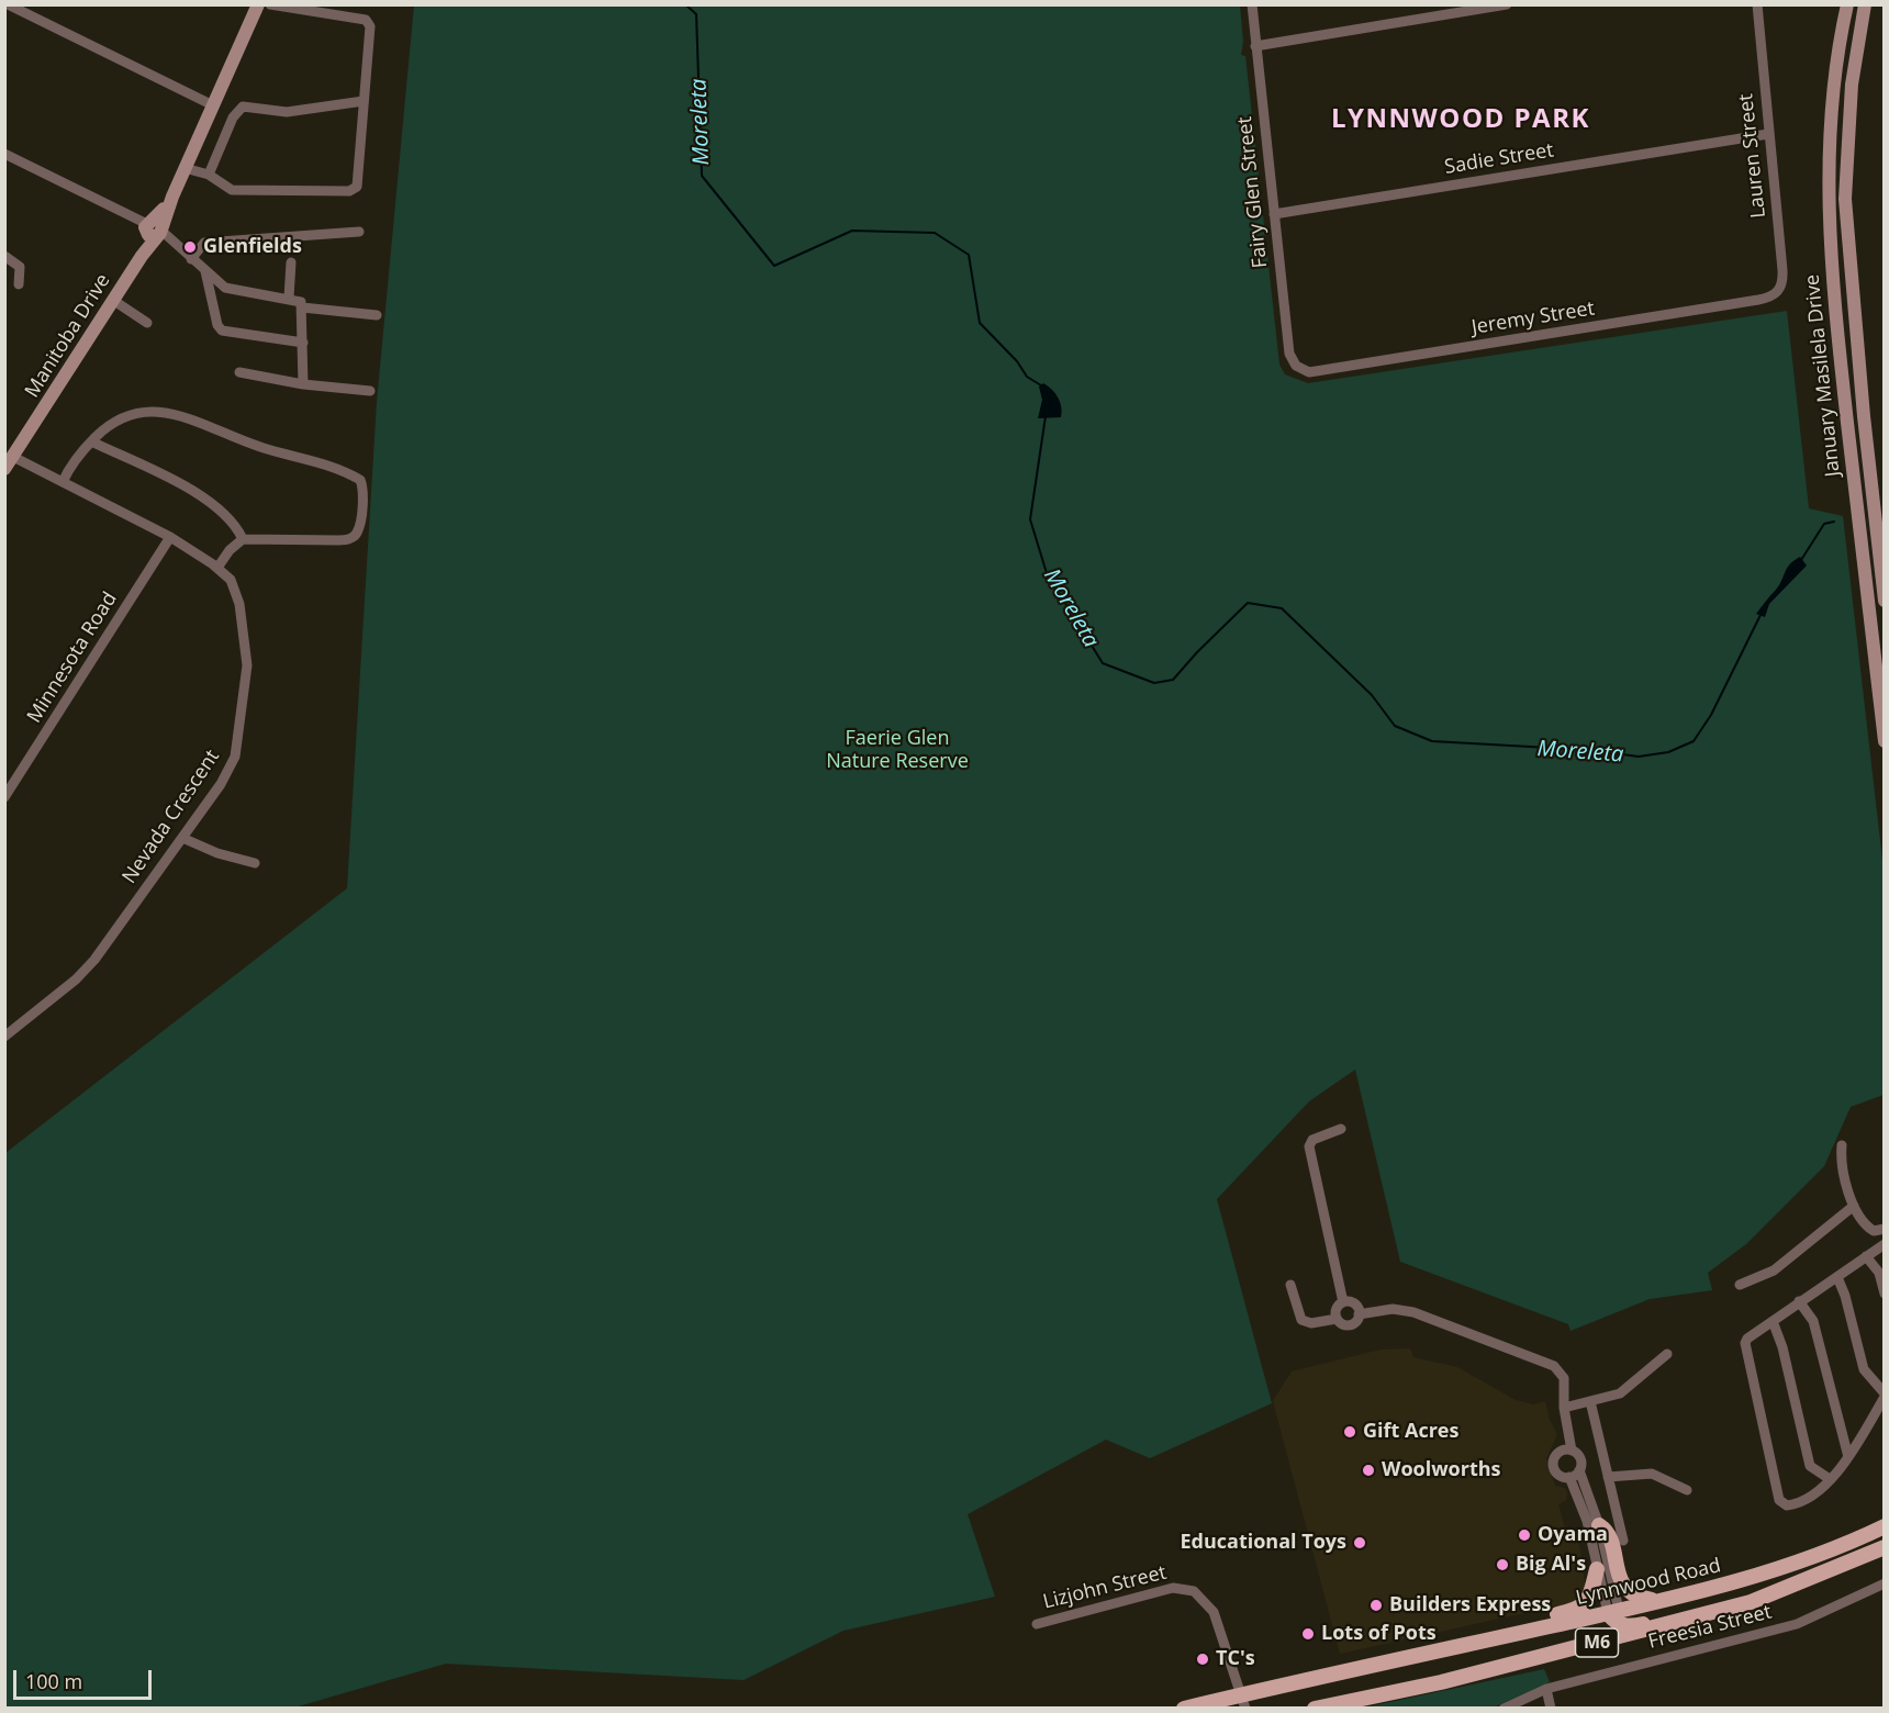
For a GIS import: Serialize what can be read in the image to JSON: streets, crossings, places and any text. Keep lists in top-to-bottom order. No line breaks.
{"streets":{"main road":["Manitoba Drive","January Masilela Drive","Lynnwood Road","M6"],"street":["Lauren Street","Sadie Street","Fairy Glen Street","Jeremy Street","Minnesota Road","Nevada Crescent","Lizjohn Street","Freesia Street"]},"crossings":[["Lauren Street","Sadie Street"],["Lauren Street","Jeremy Street"],["Sadie Street","Fairy Glen Street"],["Fairy Glen Street","Jeremy Street"],["Manitoba Drive","Nevada Crescent"],["Minnesota Road","Nevada Crescent"],["Lynnwood Road","Lizjohn Street"]],"districts":["LYNNWOOD PARK"],"water":["Moreleta"],"parks":["Faerie Glen Nature Reserve"],"places":["Glenfields","Gift Acres","Woolworths","Oyama","Educational Toys","Big Al's","Builders Express","Lots of Pots","TC's"],"scale_bar":"100 m"}
